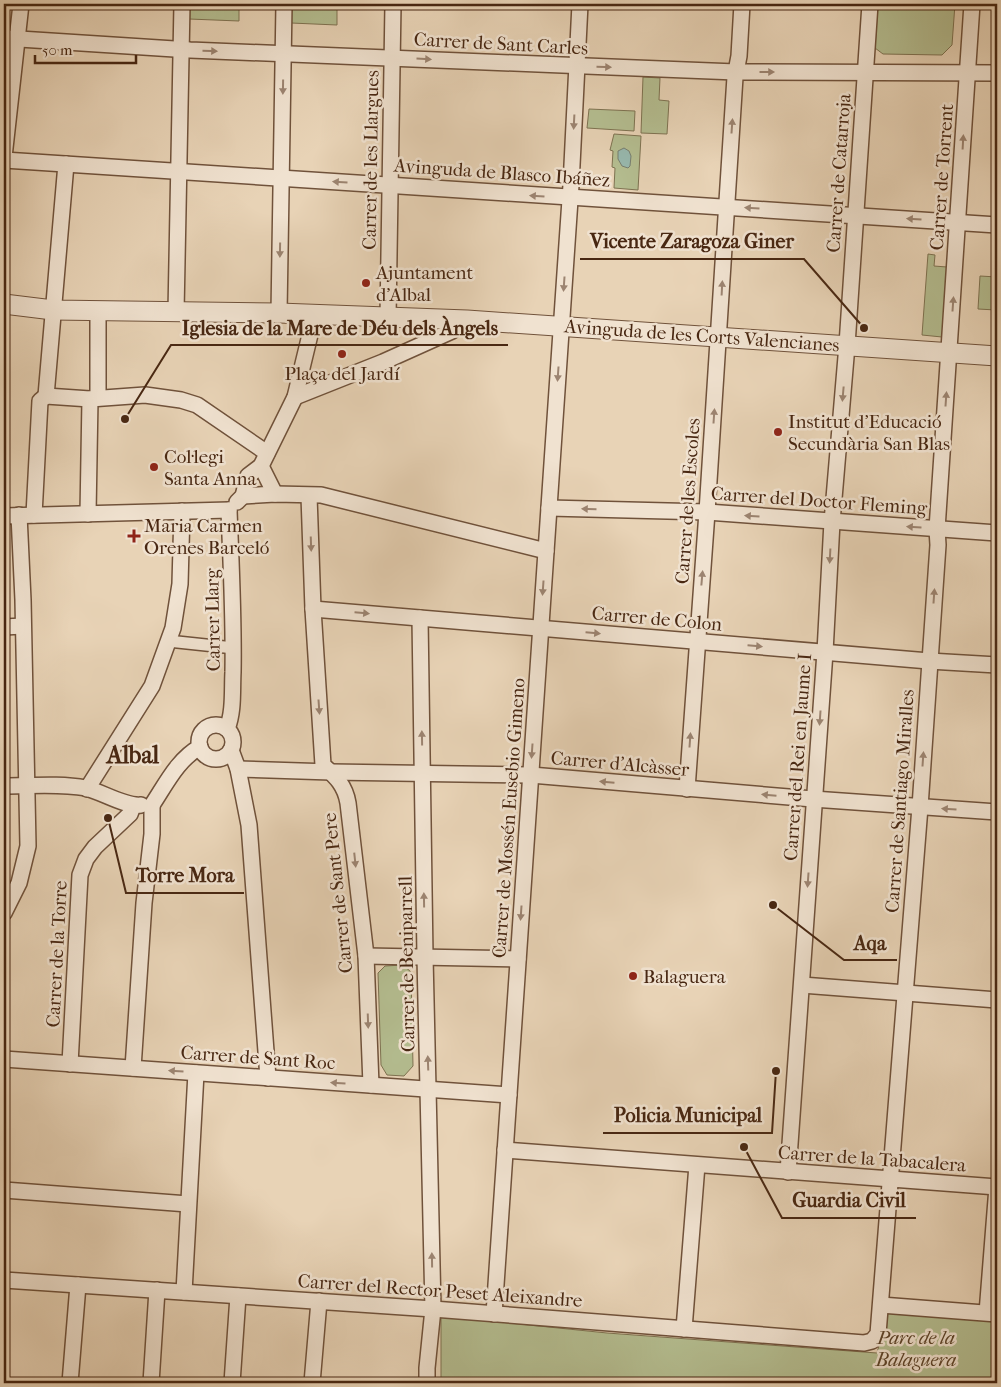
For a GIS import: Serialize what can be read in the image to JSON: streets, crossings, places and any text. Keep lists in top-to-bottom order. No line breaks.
{"streets":{"street":["Carrer de Sant Carles","Carrer de les Llargues","Avinguda de Blasco Ibáñez","Carrer de Catarroja","Carrer de Torrent","Avinguda de les Corts Valencianes","Carrer del Doctor Fleming","Carrer de les Escoles","Carrer de Colon","Carrer Llarg","Carrer del Rei en Jaume I","Carrer d'Alcàsser","Carrer de Santiago Miralles","Carrer de Mossén Eusebio Gimeno","Carrer de Sant Pere","Carrer de la Torre","Carrer de Beniparrell","Carrer de Sant Roc","Carrer de la Tabacalera","Carrer del Rector Peset Aleixandre"]},"crossings":[["Carrer de Sant Carles","Carrer de les Llargues"],["Carrer de Sant Carles","Carrer de Catarroja"],["Carrer de Sant Carles","Carrer de Torrent"],["Carrer de Sant Carles","Carrer de les Escoles"],["Carrer de Sant Carles","Carrer de Mossén Eusebio Gimeno"],["Carrer de les Llargues","Avinguda de Blasco Ibáñez"],["Avinguda de Blasco Ibáñez","Carrer de Catarroja"],["Avinguda de Blasco Ibáñez","Carrer de Torrent"],["Avinguda de Blasco Ibáñez","Carrer de les Escoles"],["Avinguda de Blasco Ibáñez","Carrer de Mossén Eusebio Gimeno"],["Carrer de Catarroja","Avinguda de les Corts Valencianes"],["Carrer de Catarroja","Carrer del Rei en Jaume I"],["Carrer de Torrent","Avinguda de les Corts Valencianes"],["Carrer de Torrent","Carrer de Santiago Miralles"],["Avinguda de les Corts Valencianes","Carrer de les Escoles"],["Avinguda de les Corts Valencianes","Carrer del Rei en Jaume I"],["Avinguda de les Corts Valencianes","Carrer de Santiago Miralles"],["Avinguda de les Corts Valencianes","Carrer de Mossén Eusebio Gimeno"],["Carrer del Doctor Fleming","Carrer de les Escoles"],["Carrer del Doctor Fleming","Carrer del Rei en Jaume I"],["Carrer del Doctor Fleming","Carrer de Santiago Miralles"],["Carrer del Doctor Fleming","Carrer de Mossén Eusebio Gimeno"],["Carrer de les Escoles","Carrer de Colon"],["Carrer de les Escoles","Carrer d'Alcàsser"],["Carrer de Colon","Carrer del Rei en Jaume I"],["Carrer de Colon","Carrer de Santiago Miralles"],["Carrer de Colon","Carrer de Mossén Eusebio Gimeno"],["Carrer de Colon","Carrer de Sant Pere"],["Carrer de Colon","Carrer de Beniparrell"],["Carrer del Rei en Jaume I","Carrer d'Alcàsser"],["Carrer del Rei en Jaume I","Carrer de la Tabacalera"],["Carrer d'Alcàsser","Carrer de Santiago Miralles"],["Carrer d'Alcàsser","Carrer de Mossén Eusebio Gimeno"],["Carrer d'Alcàsser","Carrer de Sant Pere"],["Carrer d'Alcàsser","Carrer de Beniparrell"],["Carrer de Santiago Miralles","Carrer de la Tabacalera"],["Carrer de Santiago Miralles","Carrer del Rector Peset Aleixandre"],["Carrer de Mossén Eusebio Gimeno","Carrer de Sant Roc"],["Carrer de Mossén Eusebio Gimeno","Carrer de la Tabacalera"],["Carrer de Mossén Eusebio Gimeno","Carrer del Rector Peset Aleixandre"],["Carrer de Sant Pere","Carrer de Sant Roc"],["Carrer de la Torre","Carrer de Sant Roc"],["Carrer de Beniparrell","Carrer de Sant Roc"],["Carrer de Beniparrell","Carrer del Rector Peset Aleixandre"]],"one_way":["Carrer de Sant Carles","Carrer de Torrent","Carrer del Doctor Fleming","Carrer de les Escoles","Carrer de Colon","Carrer del Rei en Jaume I","Carrer d'Alcàsser","Carrer de Santiago Miralles","Carrer de Mossén Eusebio Gimeno","Carrer de Beniparrell"],"districts":["Albal"],"parks":["Parc de la Balaguera"],"places":{"other":["Ajuntament d'Albal","Vicente Zaragoza Giner","Plaça del Jardí","Iglesia de la Mare de Déu dels Àngels","Institut d'Educació Secundària San Blas","Col·legi Santa Anna","Torre Mora","Aqa","Balaguera","Policia Municipal","Guardia Civil"],"health":["Maria Carmen Orenes Barceló"]},"scale_bar":"50 m"}
